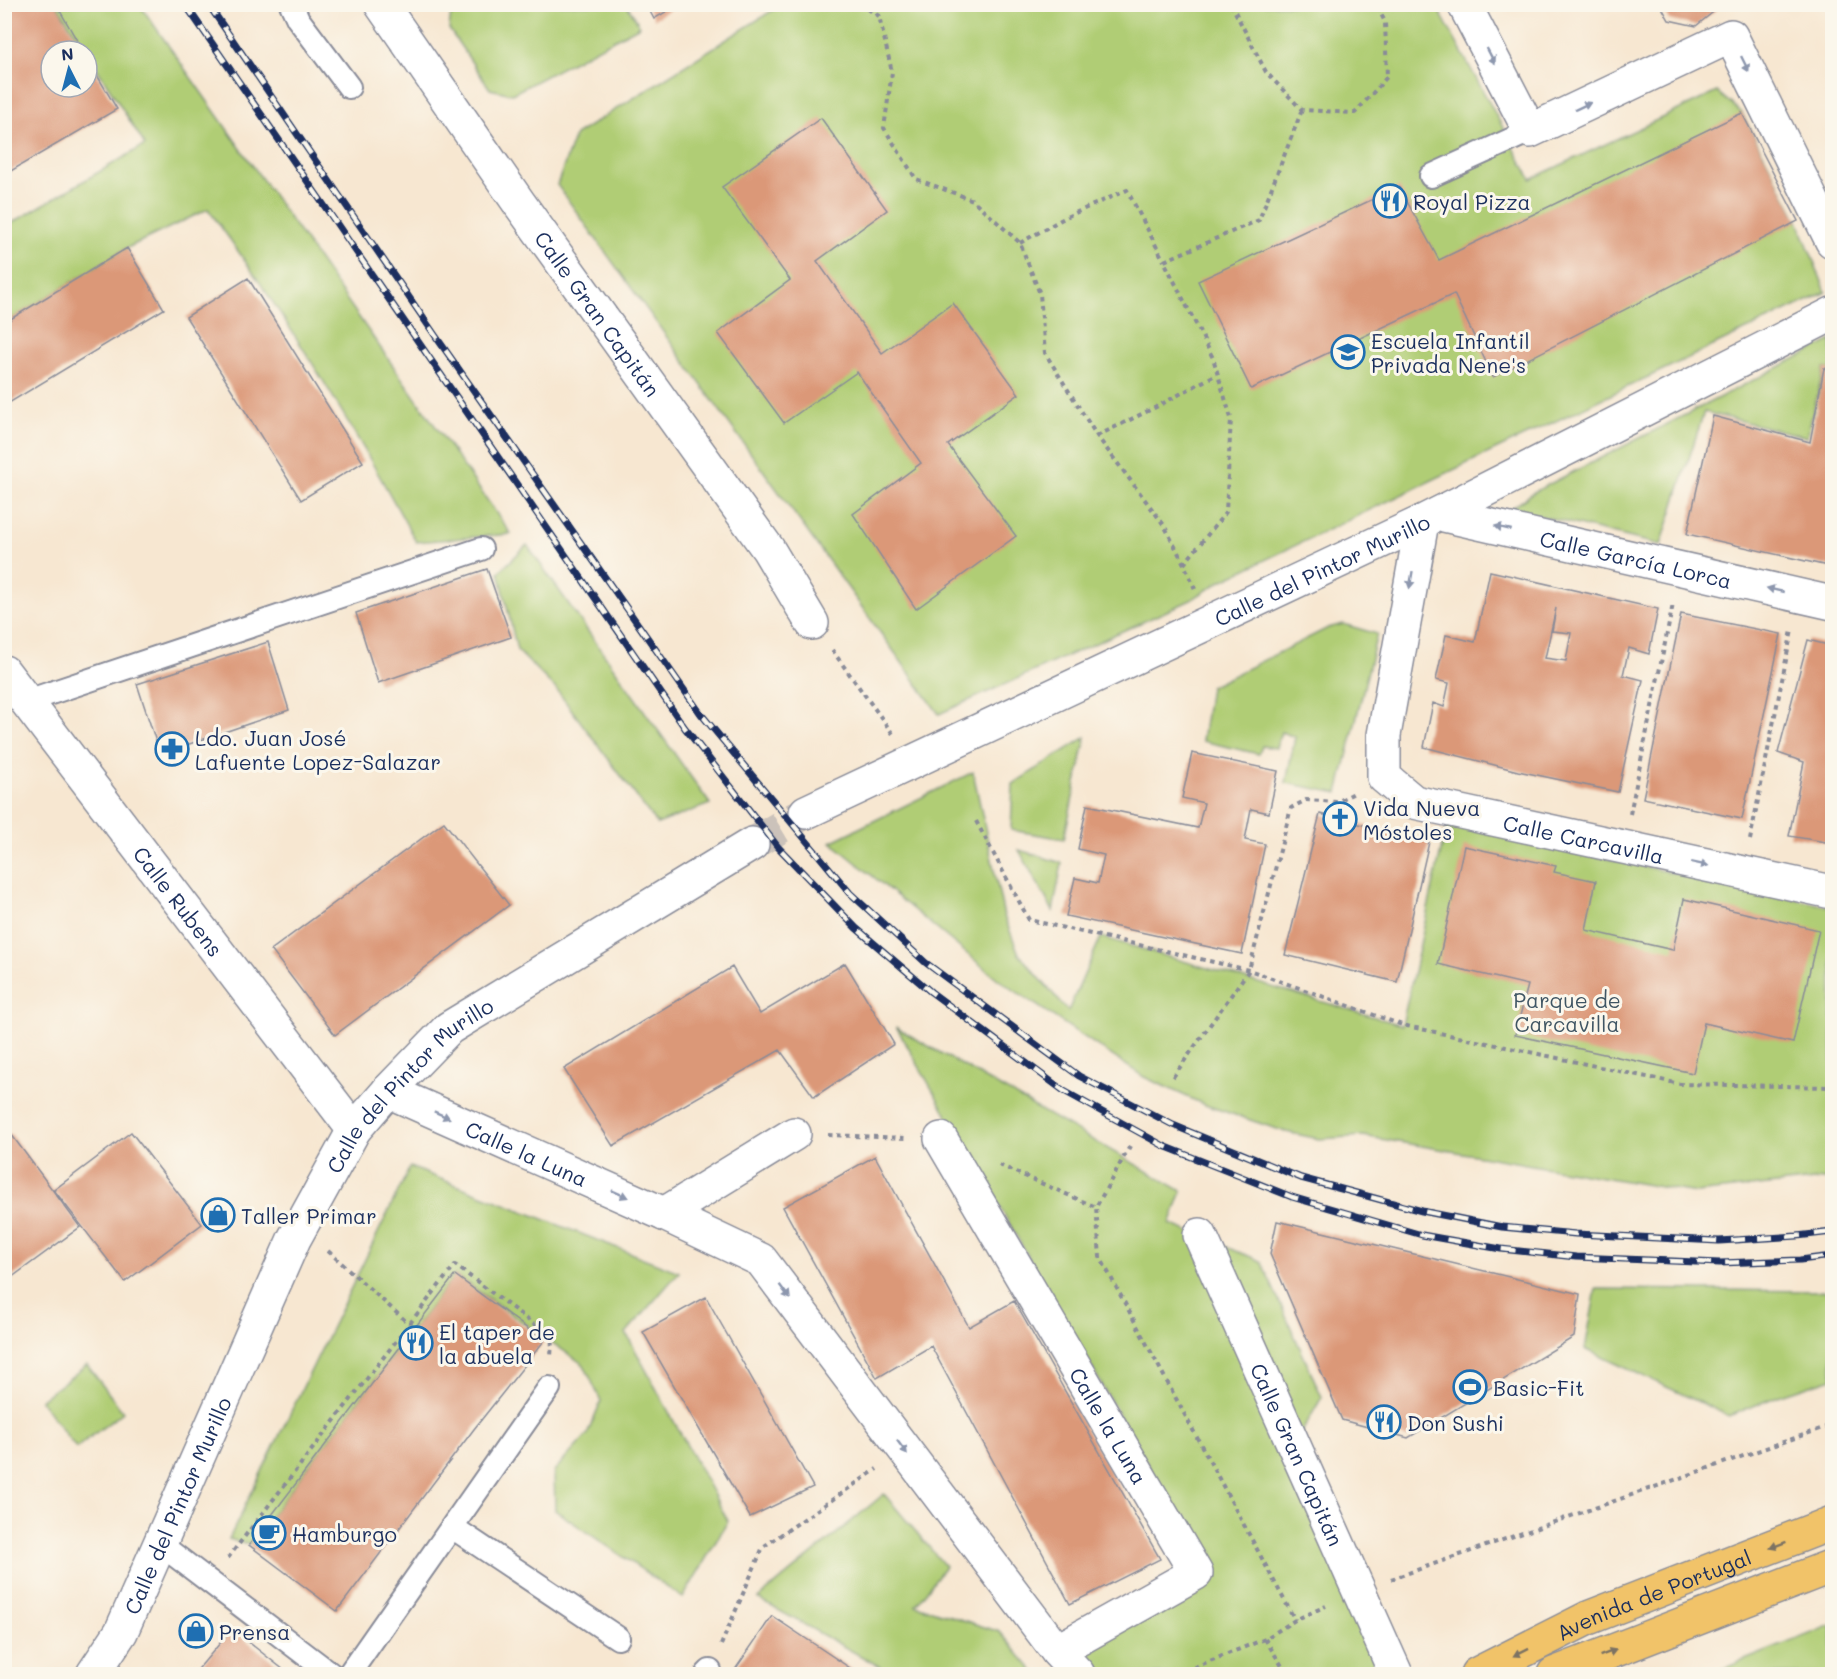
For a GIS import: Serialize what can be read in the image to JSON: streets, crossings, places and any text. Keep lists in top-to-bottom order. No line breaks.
{"streets":{"main road":["Avenida de Portugal"],"street":["Calle Gran Capitán","Calle García Lorca","Calle del Pintor Murillo","Calle Carcavilla","Calle Rubens","Calle la Luna"]},"crossings":[["Calle García Lorca","Calle del Pintor Murillo"],["Calle del Pintor Murillo","Calle Rubens"],["Calle del Pintor Murillo","Calle la Luna"]],"one_way":["Calle García Lorca","Calle la Luna"],"parks":["Parque de Carcavilla"],"places":{"restaurant":["Royal Pizza","El taper de la abuela","Don Sushi"],"school or university":["Escuela Infantil Privada Nene's"],"pharmacy":["Ldo. Juan José Lafuente Lopez-Salazar"],"church":["Vida Nueva Móstoles"],"shop":["Taller Primar","Prensa"],"sports":["Basic-Fit"],"cafe":["Hamburgo"]},"north":"top"}
